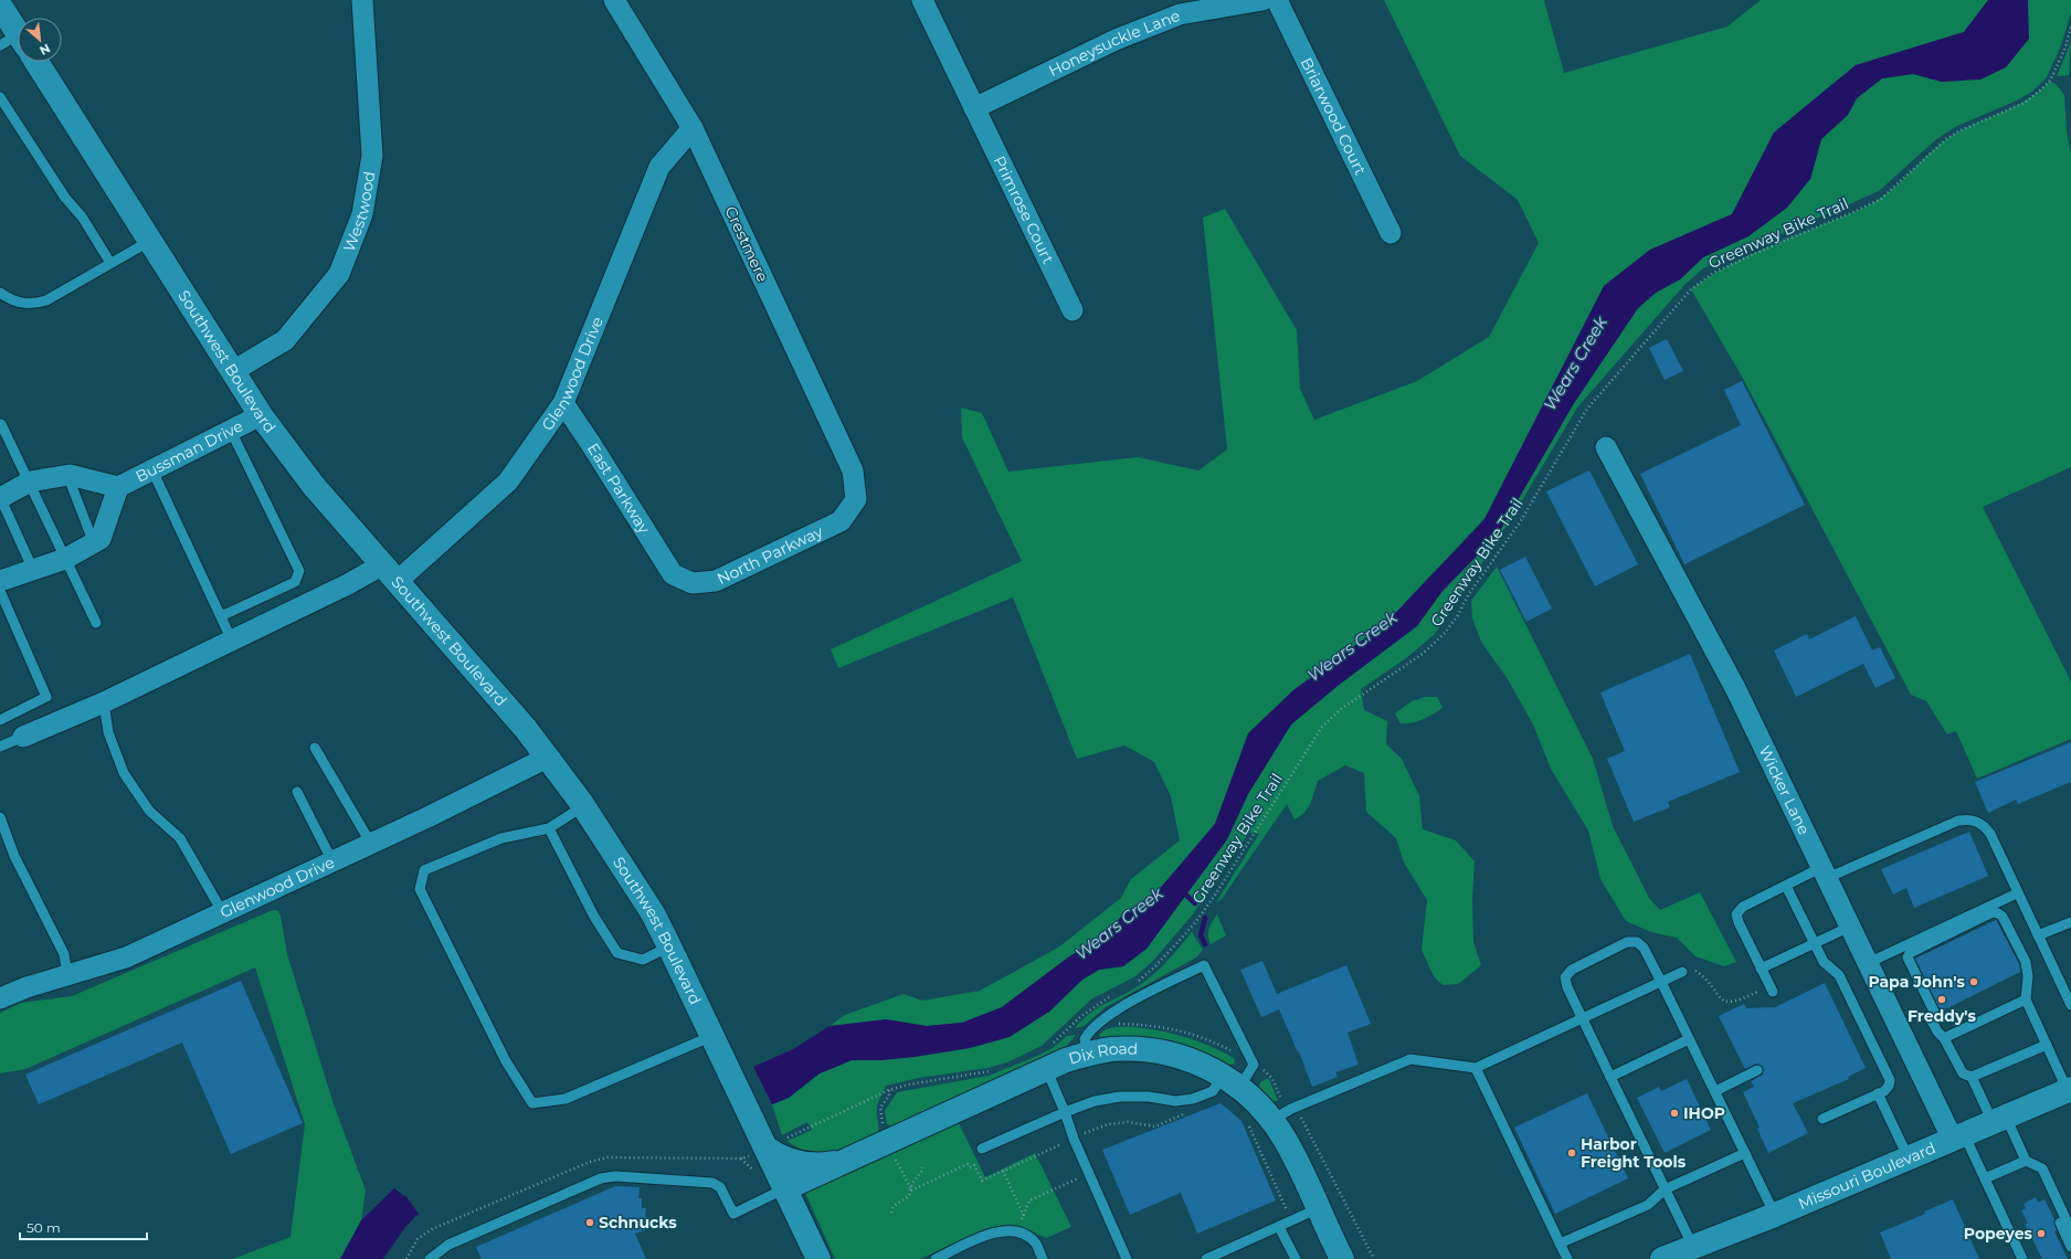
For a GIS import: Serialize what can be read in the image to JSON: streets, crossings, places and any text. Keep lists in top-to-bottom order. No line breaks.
{"streets":{"main road":["Southwest Boulevard","Dix Road","Missouri Boulevard"],"street":["Honeysuckle Lane","Briarwood Court","Primrose Court","Westwood","Crestmere","Glenwood Drive","Bussman Drive","East Parkway","North Parkway","Wicker Lane"],"path":["Greenway Bike Trail"]},"crossings":[["Honeysuckle Lane","Primrose Court"],["Westwood","Southwest Boulevard"],["Crestmere","Glenwood Drive"],["Crestmere","North Parkway"],["Southwest Boulevard","Glenwood Drive"],["Southwest Boulevard","Bussman Drive"],["Southwest Boulevard","Dix Road"],["Glenwood Drive","East Parkway"],["East Parkway","North Parkway"],["Wicker Lane","Missouri Boulevard"]],"water":["Wears Creek"],"places":["Papa John's","Freddy's","IHOP","Harbor Freight Tools","Schnucks","Popeyes"],"scale_bar":"50 m","north":"bottom right"}
